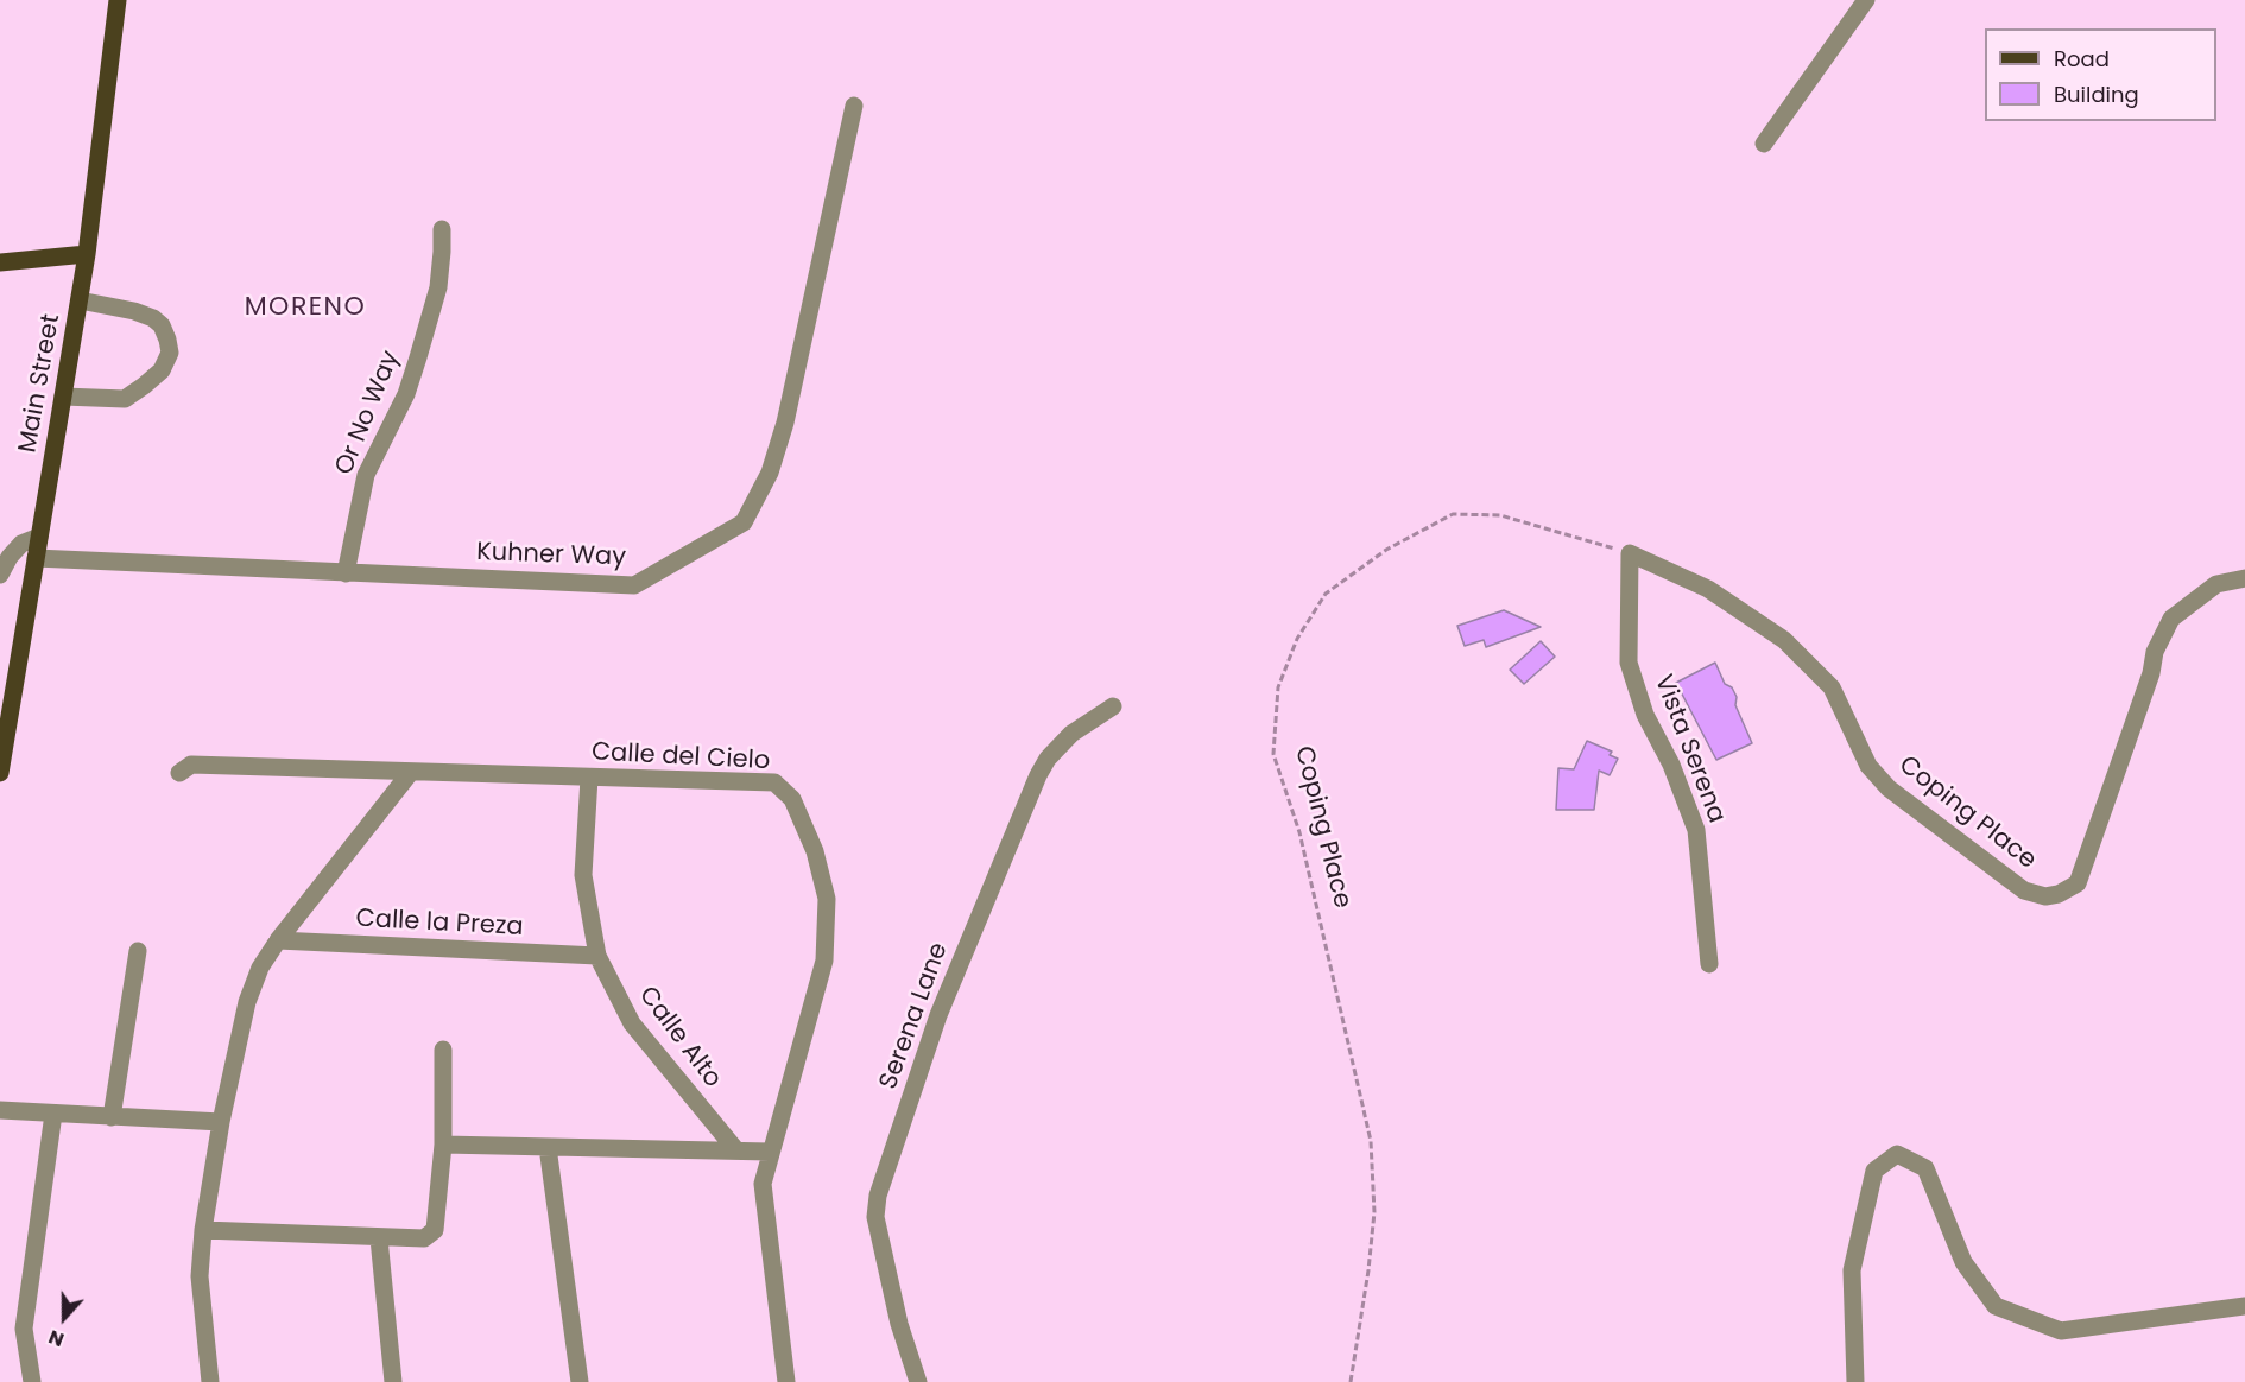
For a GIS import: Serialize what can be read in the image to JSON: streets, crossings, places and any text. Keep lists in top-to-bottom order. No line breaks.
{"streets":{"main road":["Main Street"],"street":["Or No Way","Kuhner Way","Vista Serena","Calle del Cielo","Coping Place","Calle la Preza","Serena Lane","Calle Alto"]},"crossings":[["Main Street","Kuhner Way"],["Or No Way","Kuhner Way"],["Vista Serena","Coping Place"],["Calle del Cielo","Calle Alto"],["Calle la Preza","Calle Alto"]],"districts":["MORENO"],"legend":["Road","Building"],"north":"bottom"}
